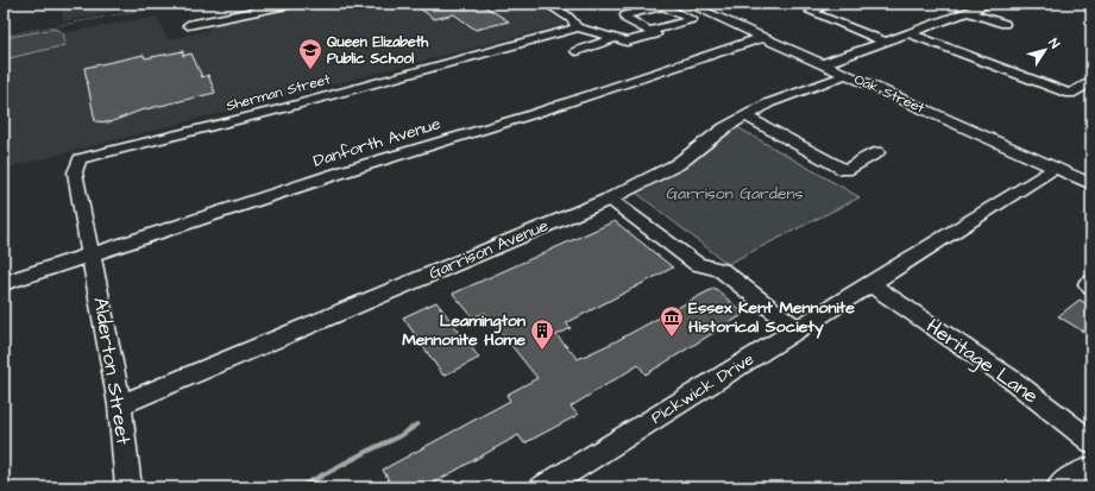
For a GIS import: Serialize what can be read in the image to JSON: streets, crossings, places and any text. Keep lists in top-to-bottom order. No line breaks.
{"streets":{"street":["Sherman Street","Oak Street","Danforth Avenue","Garrison Avenue","Heritage Lane","Alderton Street","Pickwick Drive"]},"crossings":[["Sherman Street","Danforth Avenue"],["Sherman Street","Alderton Street"],["Oak Street","Danforth Avenue"],["Oak Street","Garrison Avenue"],["Oak Street","Pickwick Drive"],["Danforth Avenue","Alderton Street"],["Garrison Avenue","Alderton Street"],["Heritage Lane","Pickwick Drive"]],"parks":["Garrison Gardens"],"places":{"school or university":["Queen Elizabeth Public School"],"museum":["Essex Kent Mennonite Historical Society"],"building":["Leamington Mennonite Home"]},"north":"top right"}
